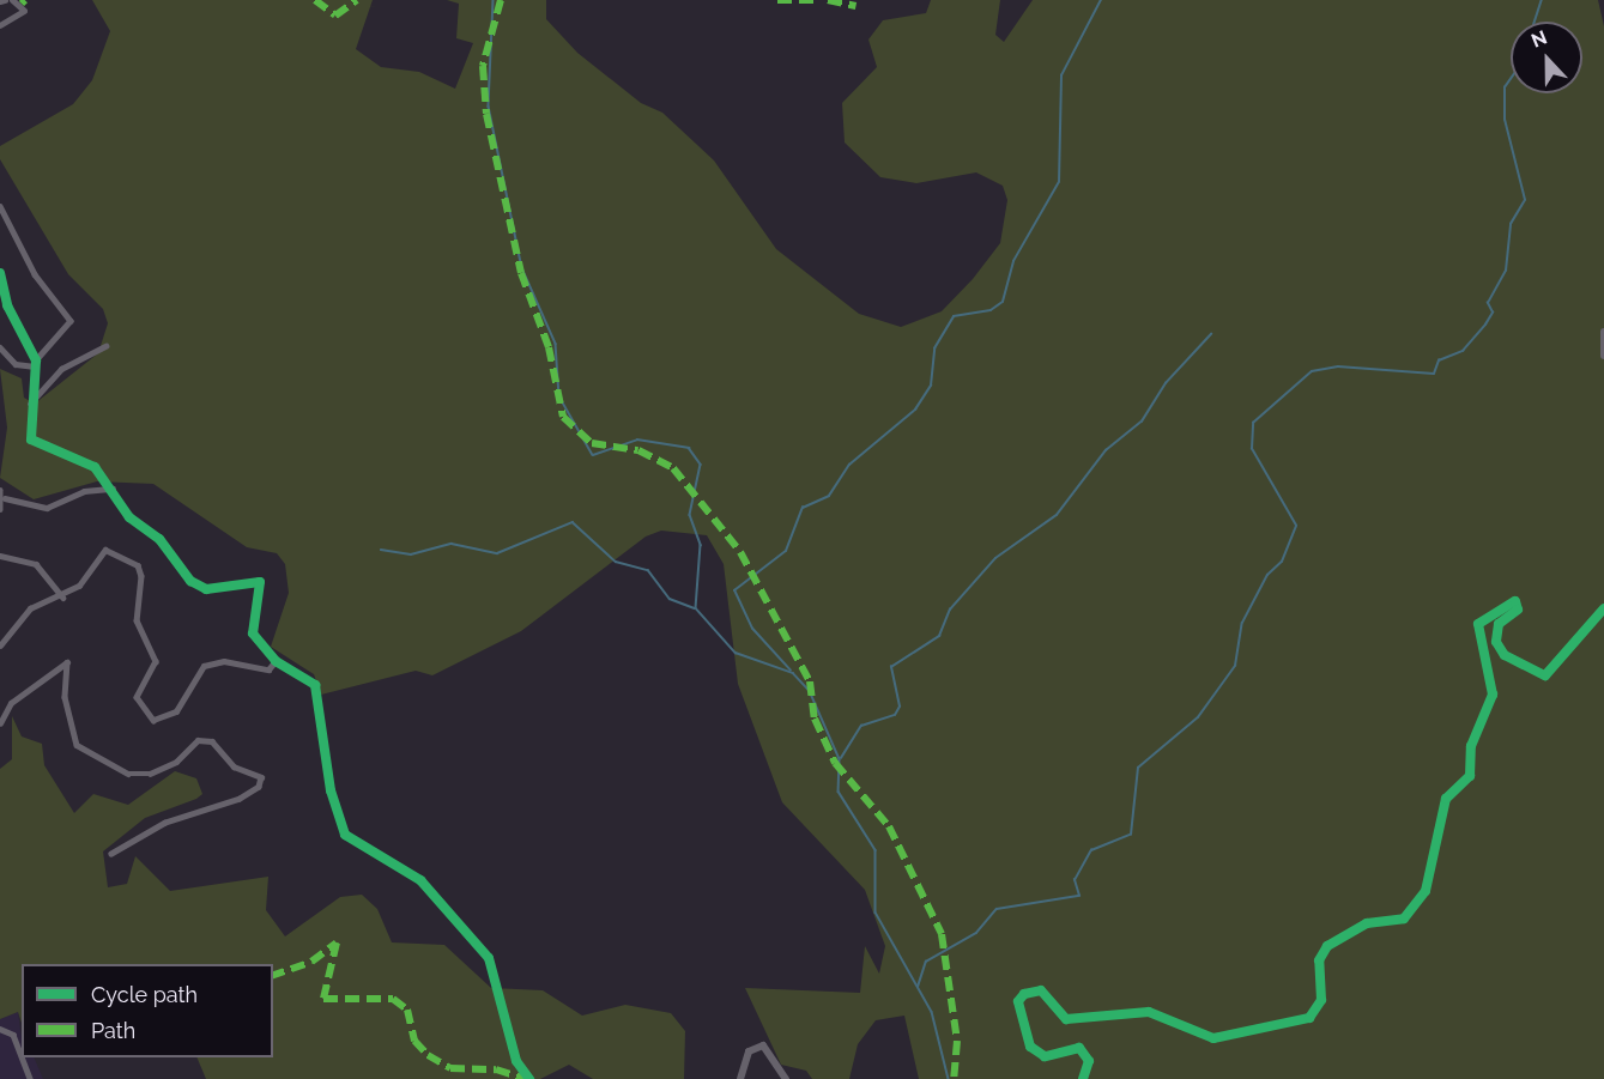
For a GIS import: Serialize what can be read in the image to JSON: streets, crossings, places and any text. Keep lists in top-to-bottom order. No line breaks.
{"legend":["Cycle path","Path"],"north":"top"}
